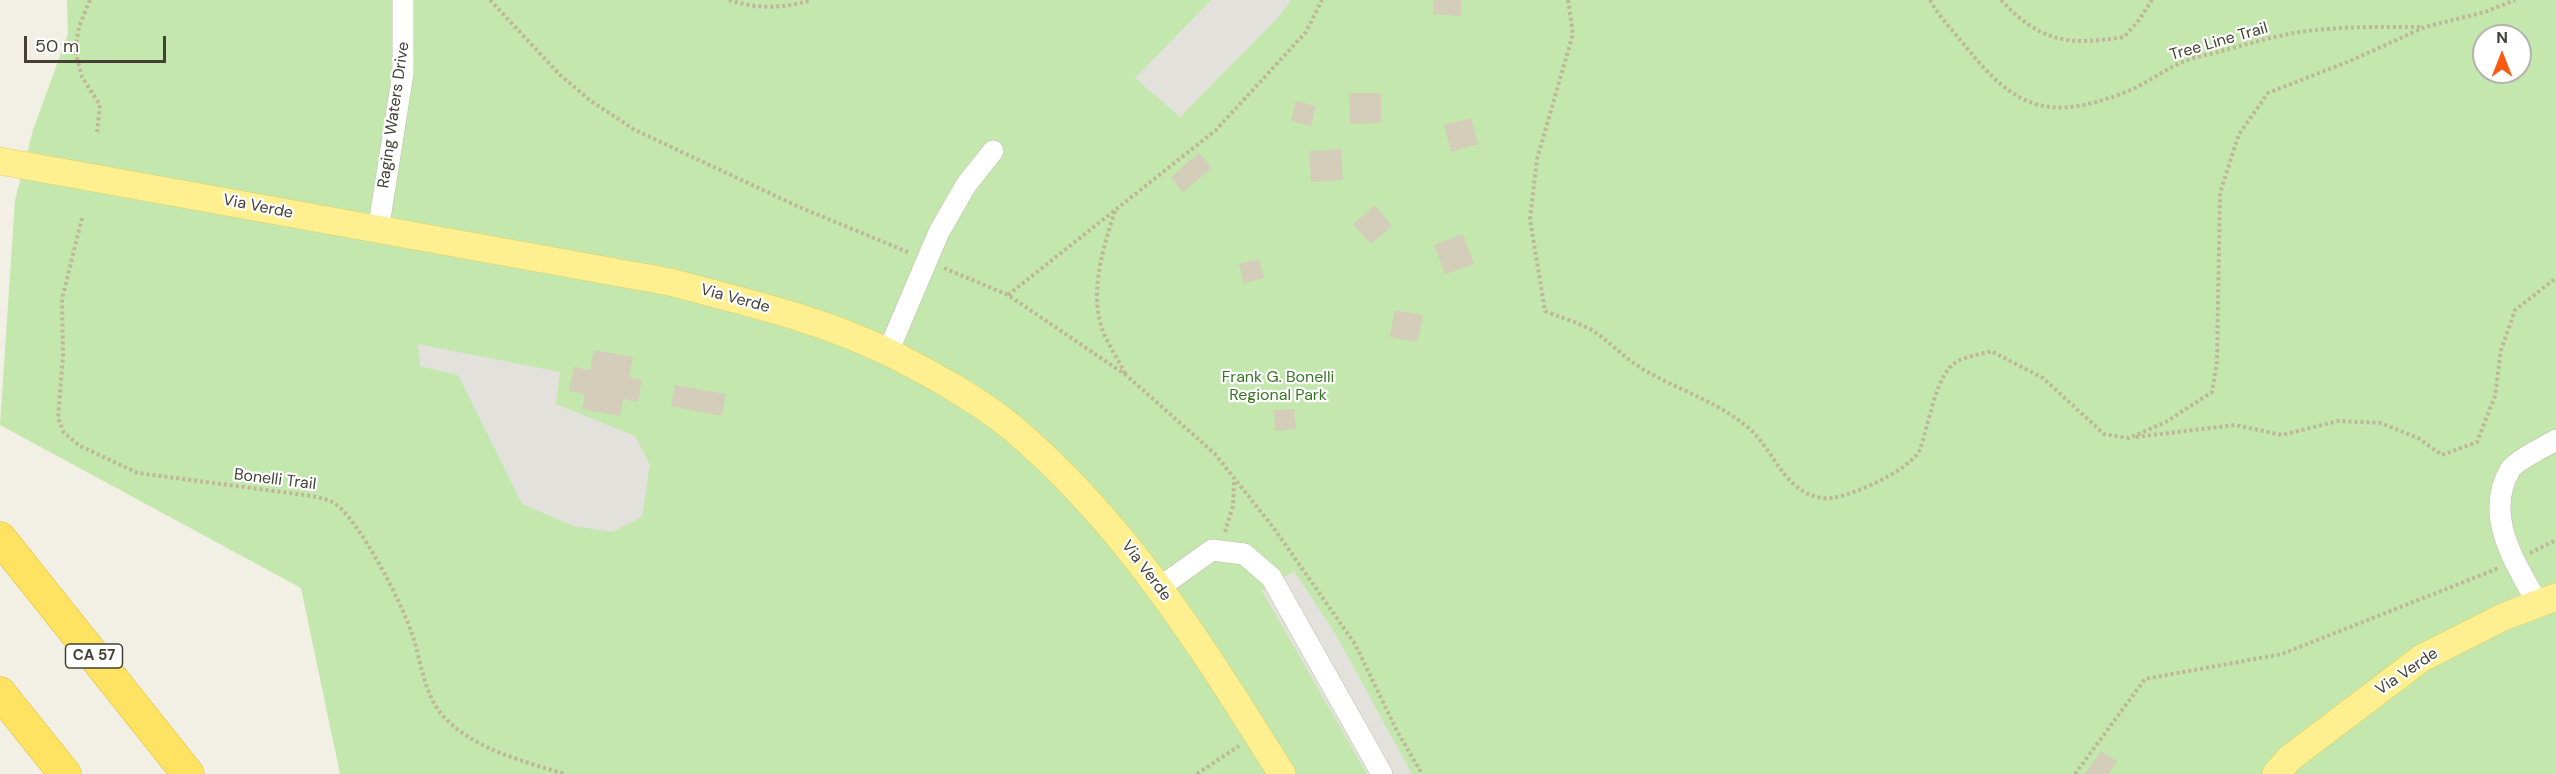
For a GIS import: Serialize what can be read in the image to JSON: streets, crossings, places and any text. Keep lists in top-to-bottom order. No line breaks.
{"streets":{"highway":["CA 57"],"main road":["Via Verde"],"street":["Raging Waters Drive"],"path":["Tree Line Trail","Bonelli Trail"]},"crossings":[["Raging Waters Drive","Via Verde"]],"parks":["Frank G. Bonelli Regional Park"],"scale_bar":"50 m","north":"top"}
